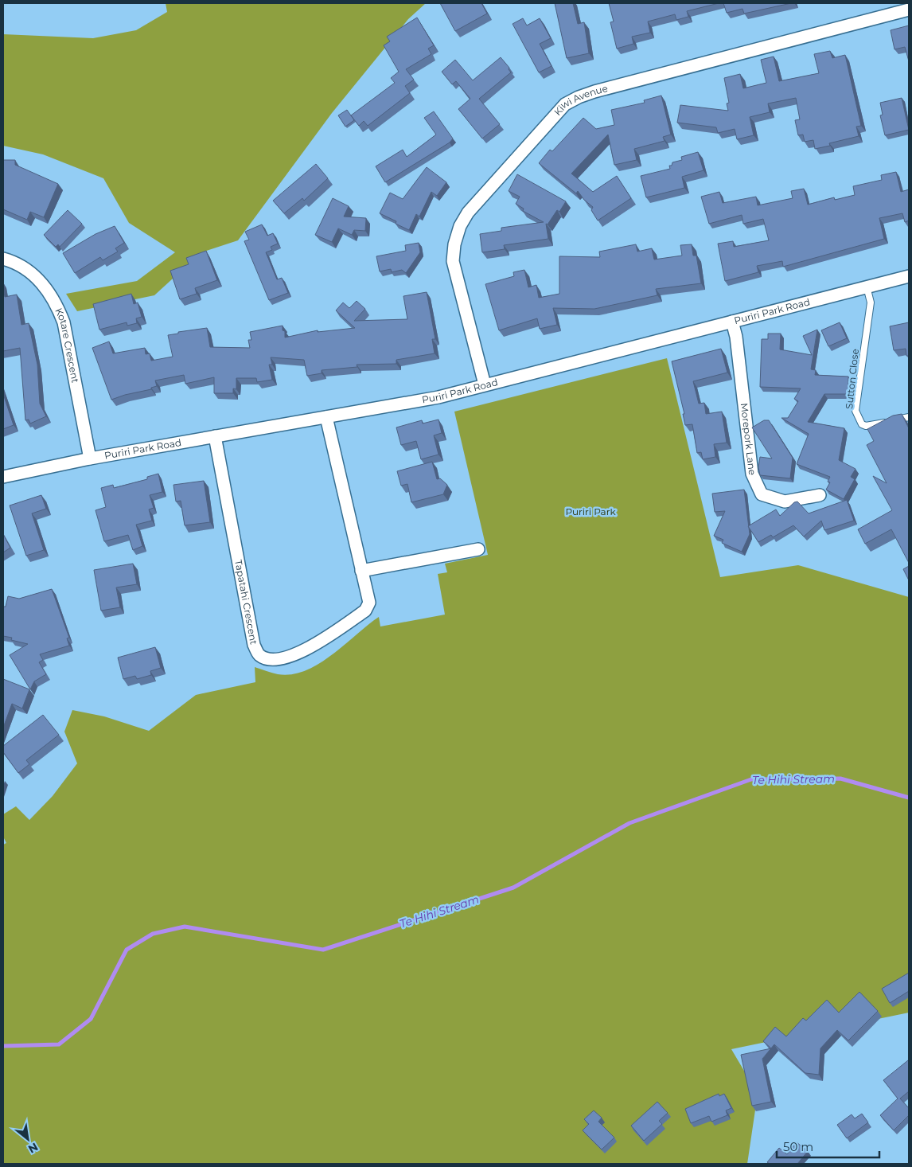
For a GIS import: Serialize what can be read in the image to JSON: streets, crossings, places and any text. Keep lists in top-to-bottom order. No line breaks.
{"streets":{"street":["Kiwi Avenue","Puriri Park Road","Kotare Crescent","Morepork Lane","Tapatahi Crescent"],"lane":["Sutton Close"]},"crossings":[["Kiwi Avenue","Puriri Park Road"],["Puriri Park Road","Kotare Crescent"],["Puriri Park Road","Sutton Close"],["Puriri Park Road","Morepork Lane"],["Puriri Park Road","Tapatahi Crescent"]],"water":["Te Hihi Stream"],"parks":["Puriri Park"],"scale_bar":"50 m","north":"bottom right"}
